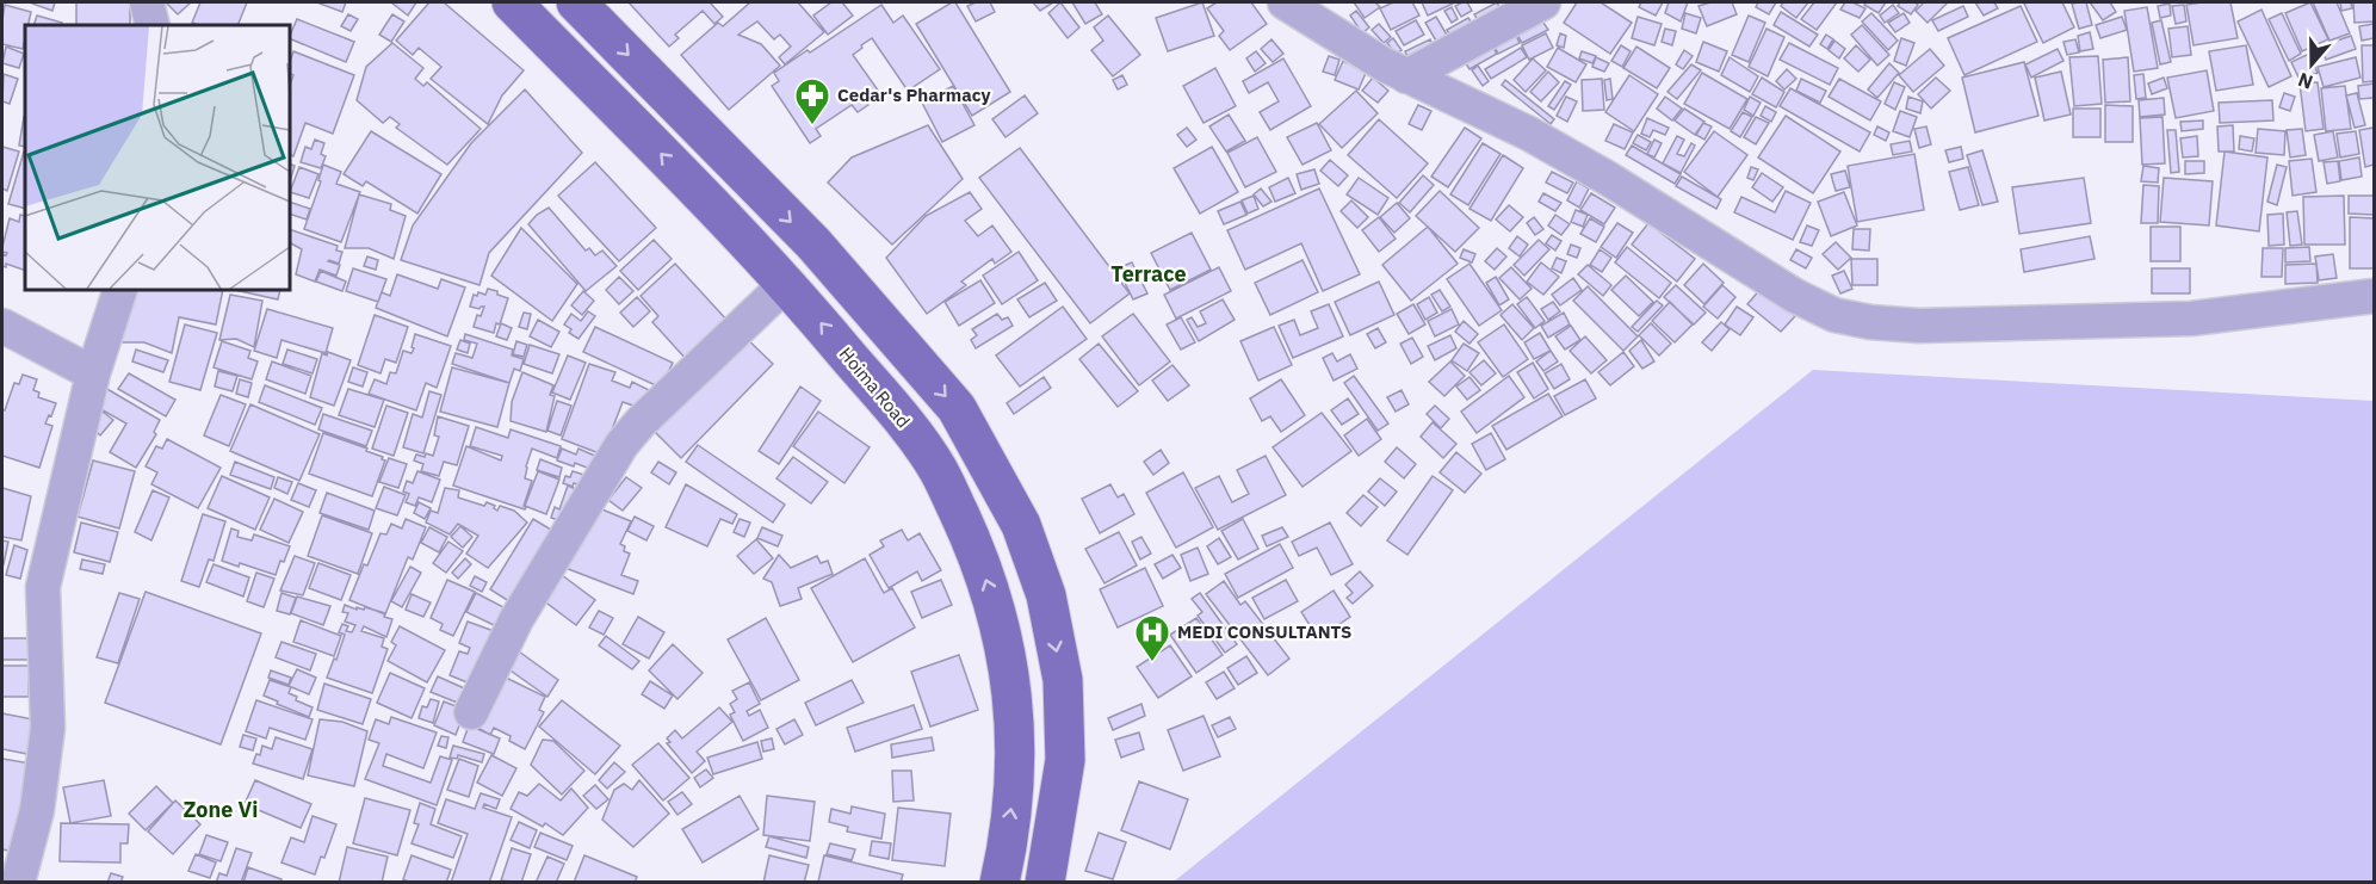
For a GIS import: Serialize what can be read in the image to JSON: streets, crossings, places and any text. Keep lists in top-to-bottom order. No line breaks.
{"streets":{"main road":["Hoima Road"]},"districts":["Terrace","Zone Vi"],"places":{"pharmacy":["Cedar's Pharmacy"],"hospital":["MEDI CONSULTANTS"]},"north":"bottom"}
